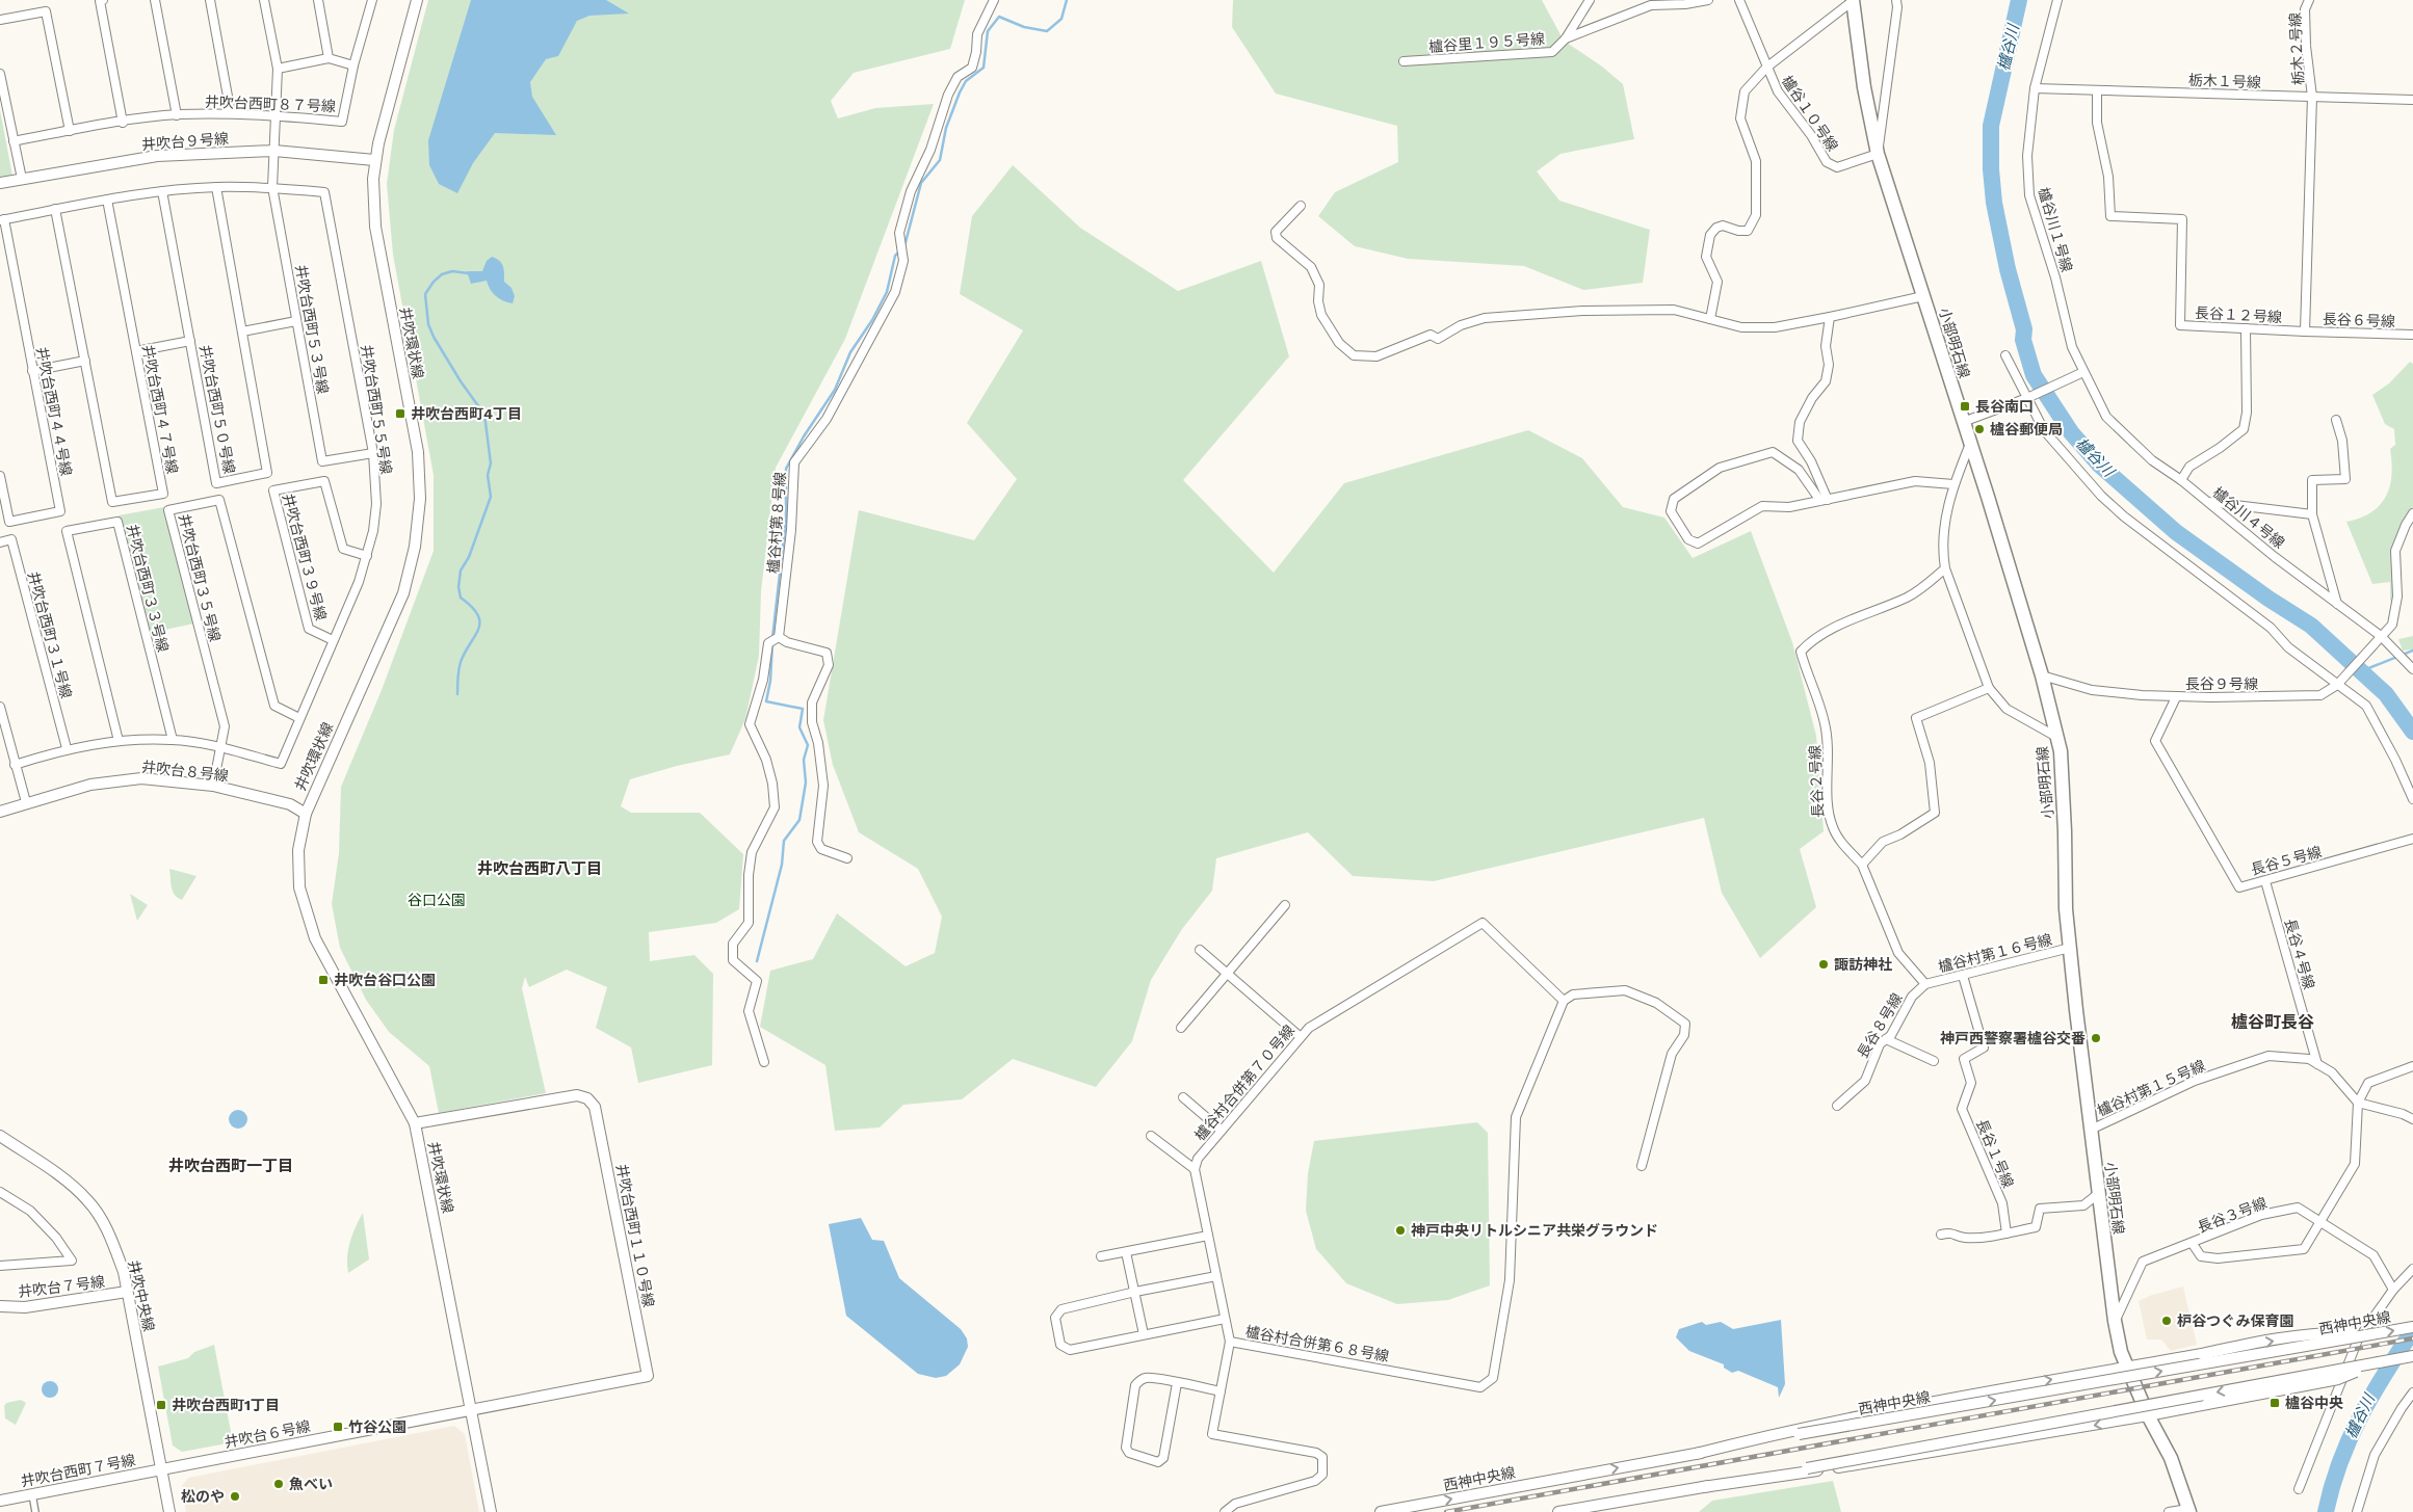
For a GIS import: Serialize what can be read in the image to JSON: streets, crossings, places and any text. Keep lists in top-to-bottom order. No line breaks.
{"streets":{"main road":["小部明石線"],"street":["櫨谷里１９５号線","栃木２号線","栃木１号線","井吹台西町８７号線","櫨谷１０号線","井吹台９号線","櫨谷川１号線","長谷１２号線","長谷６号線","井吹台西町５３号線","井吹環状線","井吹台西町４７号線","井吹台西町５０号線","井吹台西町５５号線","井吹台西町４４号線","櫨谷川４号線","櫨谷村第８号線","井吹台西町３９号線","井吹台西町３５号線","井吹台西町３３号線","井吹台西町３１号線","長谷９号線","井吹台８号線","長谷２号線","長谷５号線","櫨谷村第１６号線","長谷４号線","長谷８号線","櫨谷村合併第７０号線","櫨谷村第１５号線","長谷１号線","長谷３号線","井吹台西町１１０号線","井吹台７号線","井吹中央線","西神中央線","櫨谷村合併第６８号線","井吹台６号線","井吹台西町７号線"]},"crossings":[["栃木２号線","栃木１号線"],["栃木１号線","櫨谷川１号線"],["栃木１号線","長谷１２号線"],["井吹台西町８７号線","井吹台西町５３号線"],["櫨谷１０号線","小部明石線"],["井吹台９号線","井吹台西町５３号線"],["井吹台９号線","井吹環状線"],["櫨谷川１号線","櫨谷川４号線"],["長谷１２号線","長谷６号線"],["井吹台西町５３号線","井吹台西町５５号線"],["井吹環状線","井吹台８号線"],["井吹環状線","井吹台西町１１０号線"],["井吹環状線","井吹台６号線"],["小部明石線","長谷９号線"],["小部明石線","櫨谷村第１６号線"],["小部明石線","櫨谷村第１５号線"],["小部明石線","長谷３号線"],["井吹台西町４７号線","井吹台西町５５号線"],["井吹台西町５０号線","井吹台西町５５号線"],["井吹台西町５５号線","井吹台西町４４号線"],["井吹台西町５５号線","井吹台西町３９号線"],["井吹台西町５５号線","井吹台西町３５号線"],["井吹台西町５５号線","井吹台西町３３号線"],["井吹台西町５５号線","井吹台西町３１号線"],["櫨谷川４号線","長谷９号線"],["井吹台西町３５号線","井吹台８号線"],["長谷９号線","長谷５号線"],["長谷５号線","長谷４号線"],["櫨谷村第１６号線","長谷８号線"],["櫨谷村第１６号線","長谷１号線"],["長谷４号線","櫨谷村第１５号線"],["櫨谷村合併第７０号線","櫨谷村合併第６８号線"],["井吹台西町１１０号線","井吹台６号線"],["井吹台７号線","井吹中央線"],["井吹中央線","井吹台６号線"],["井吹中央線","井吹台西町７号線"],["井吹台６号線","井吹台西町７号線"]],"districts":["井吹台西町八丁目","櫨谷町長谷","井吹台西町一丁目"],"water":["櫨谷川"],"parks":["谷口公園"],"places":{"transit":["長谷南口","井吹台西町4丁目","井吹台谷口公園","櫨谷中央","井吹台西町1丁目","竹谷公園"],"other":["櫨谷郵便局","諏訪神社","神戸西警察署櫨谷交番","神戸中央リトルシニア共栄グラウンド","枦谷つぐみ保育園","魚べい","松のや"]}}
